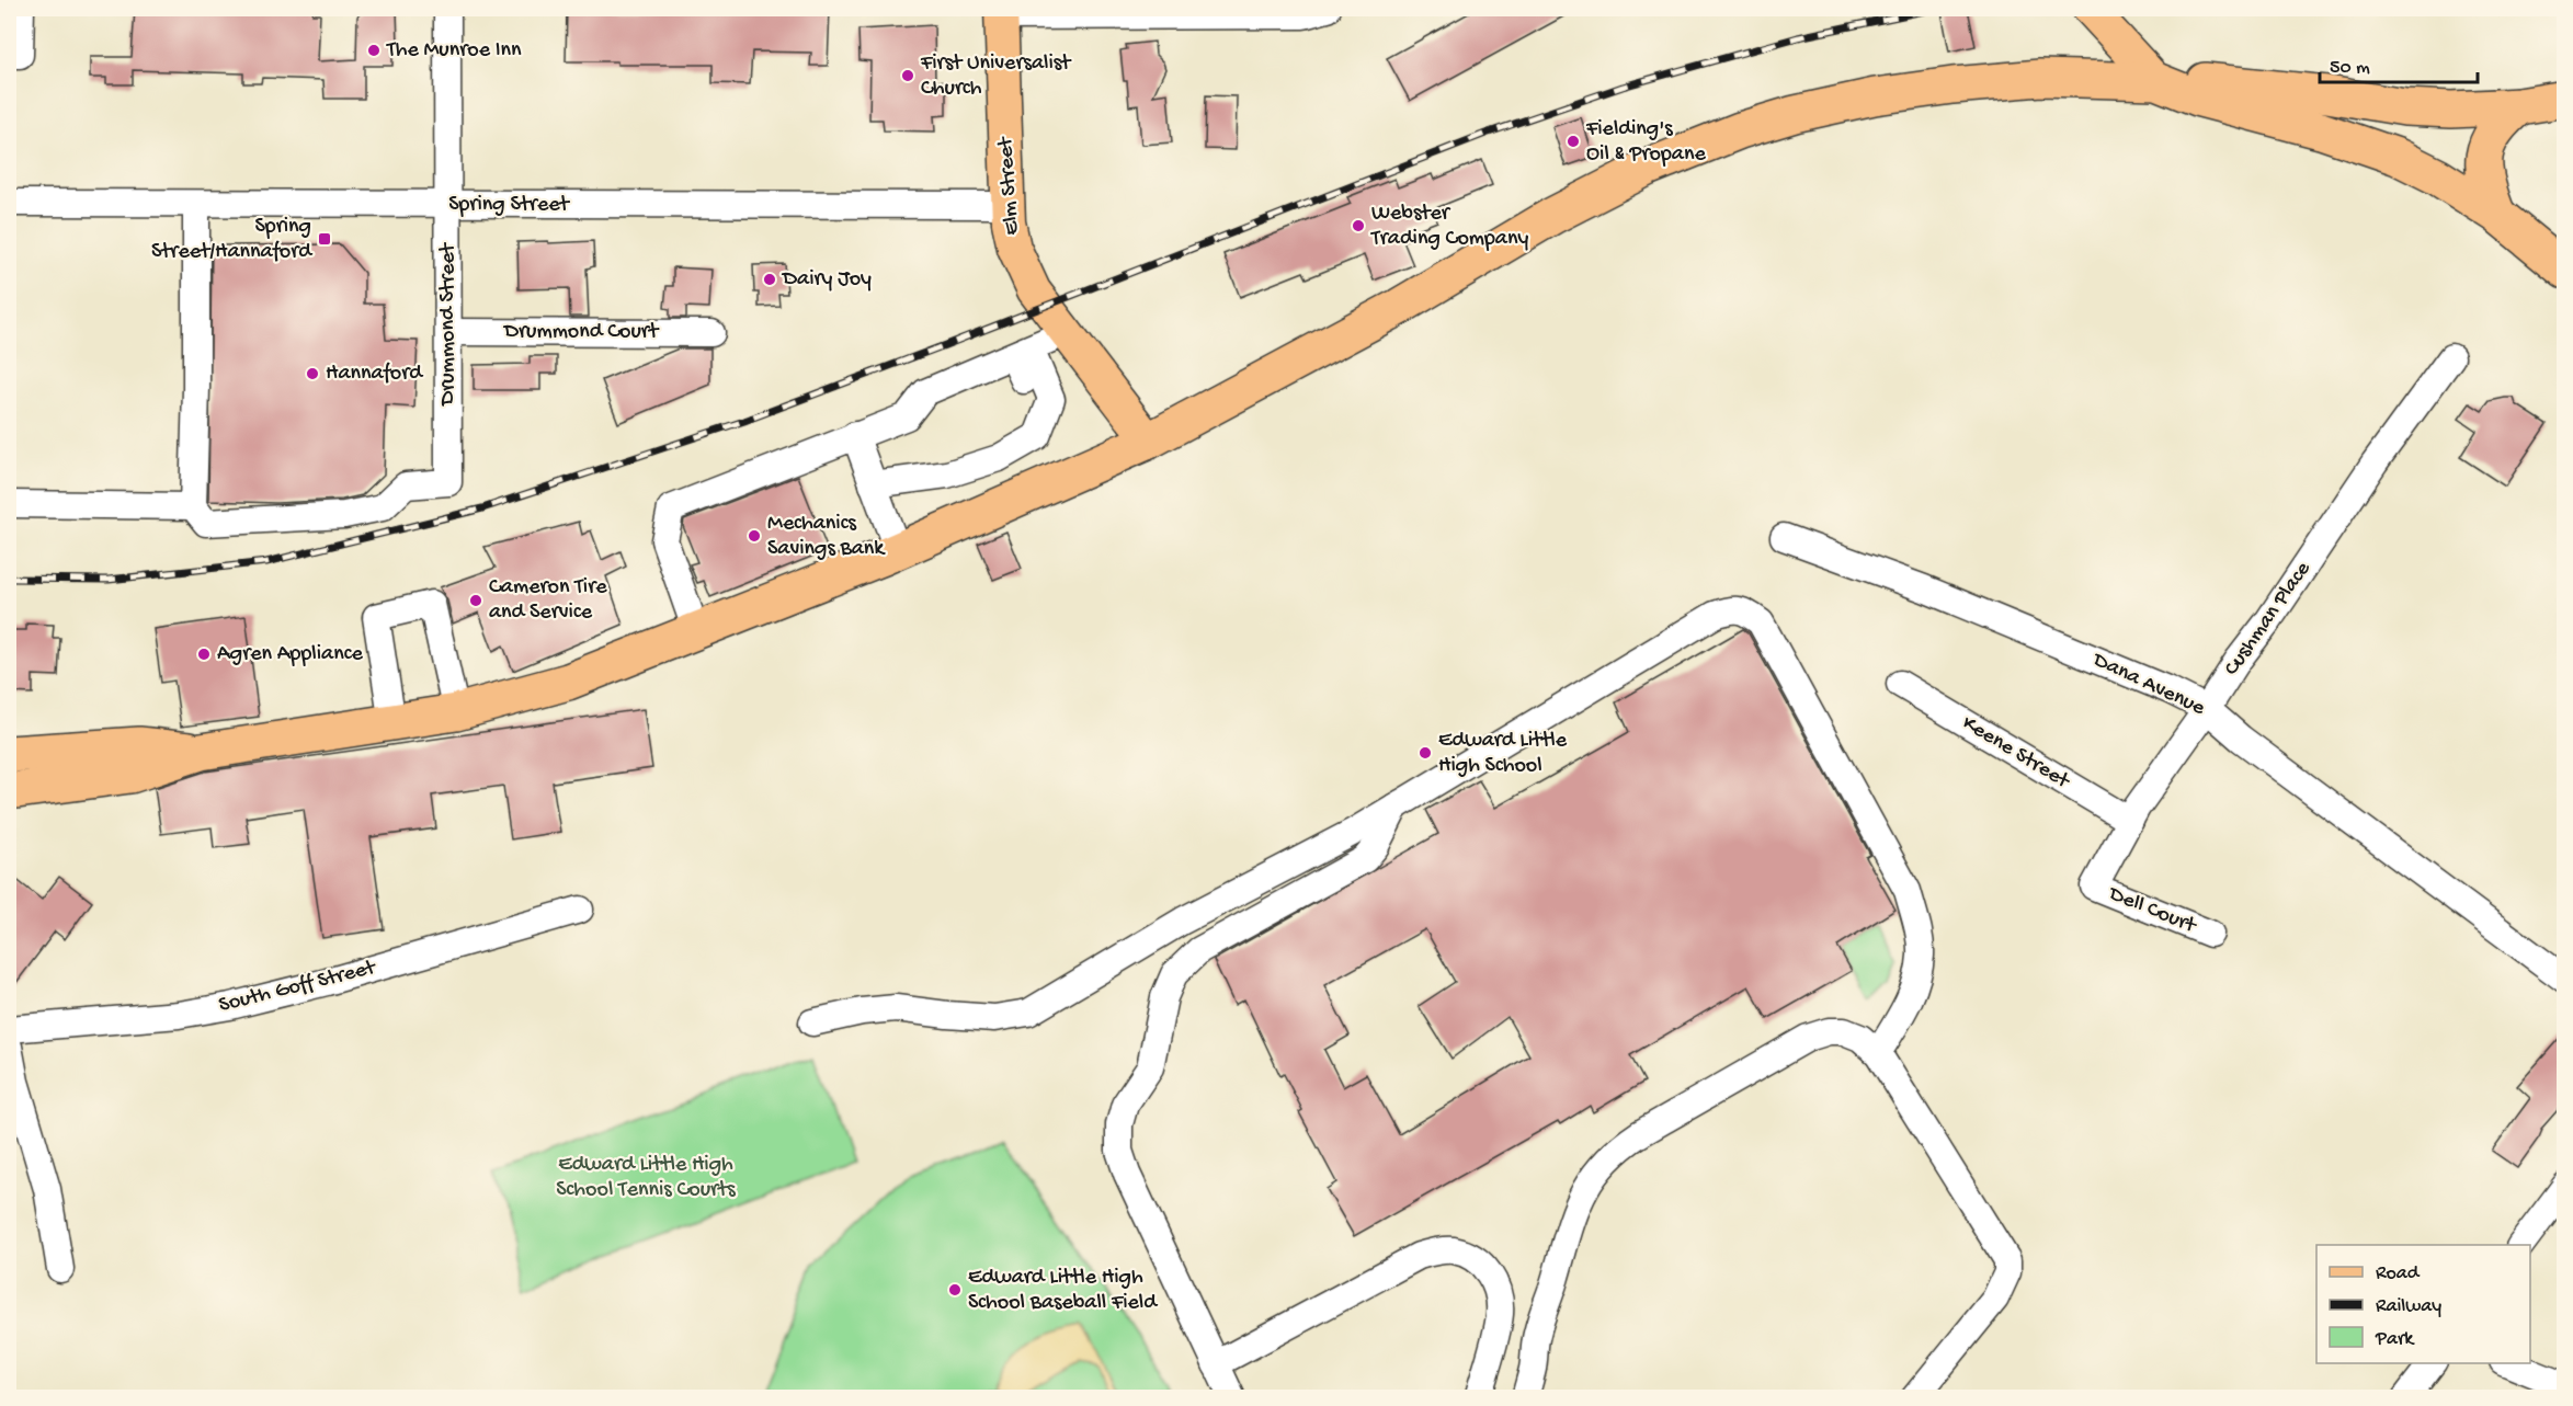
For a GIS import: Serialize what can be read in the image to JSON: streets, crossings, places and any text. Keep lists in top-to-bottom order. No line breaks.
{"streets":{"main road":["Elm Street"],"street":["Spring Street","Drummond Street","Drummond Court","Cushman Place","Dana Avenue","Keene Street","Dell Court","South Goff Street"]},"crossings":[["Elm Street","Spring Street"],["Spring Street","Drummond Street"],["Drummond Street","Drummond Court"],["Cushman Place","Dana Avenue"],["Cushman Place","Keene Street"],["Cushman Place","Dell Court"]],"parks":["Edward Little High School Tennis Courts"],"places":{"other":["The Munroe Inn","First Universalist Church","Fielding's Oil & Propane","Webster Trading Company","Dairy Joy","Hannaford","Mechanics Savings Bank","Cameron Tire and Service","Agren Appliance","Edward Little High School","Edward Little High School Baseball Field"],"transit":["Spring Street/Hannaford"]},"legend":["Road","Railway","Park"],"scale_bar":"50 m"}
